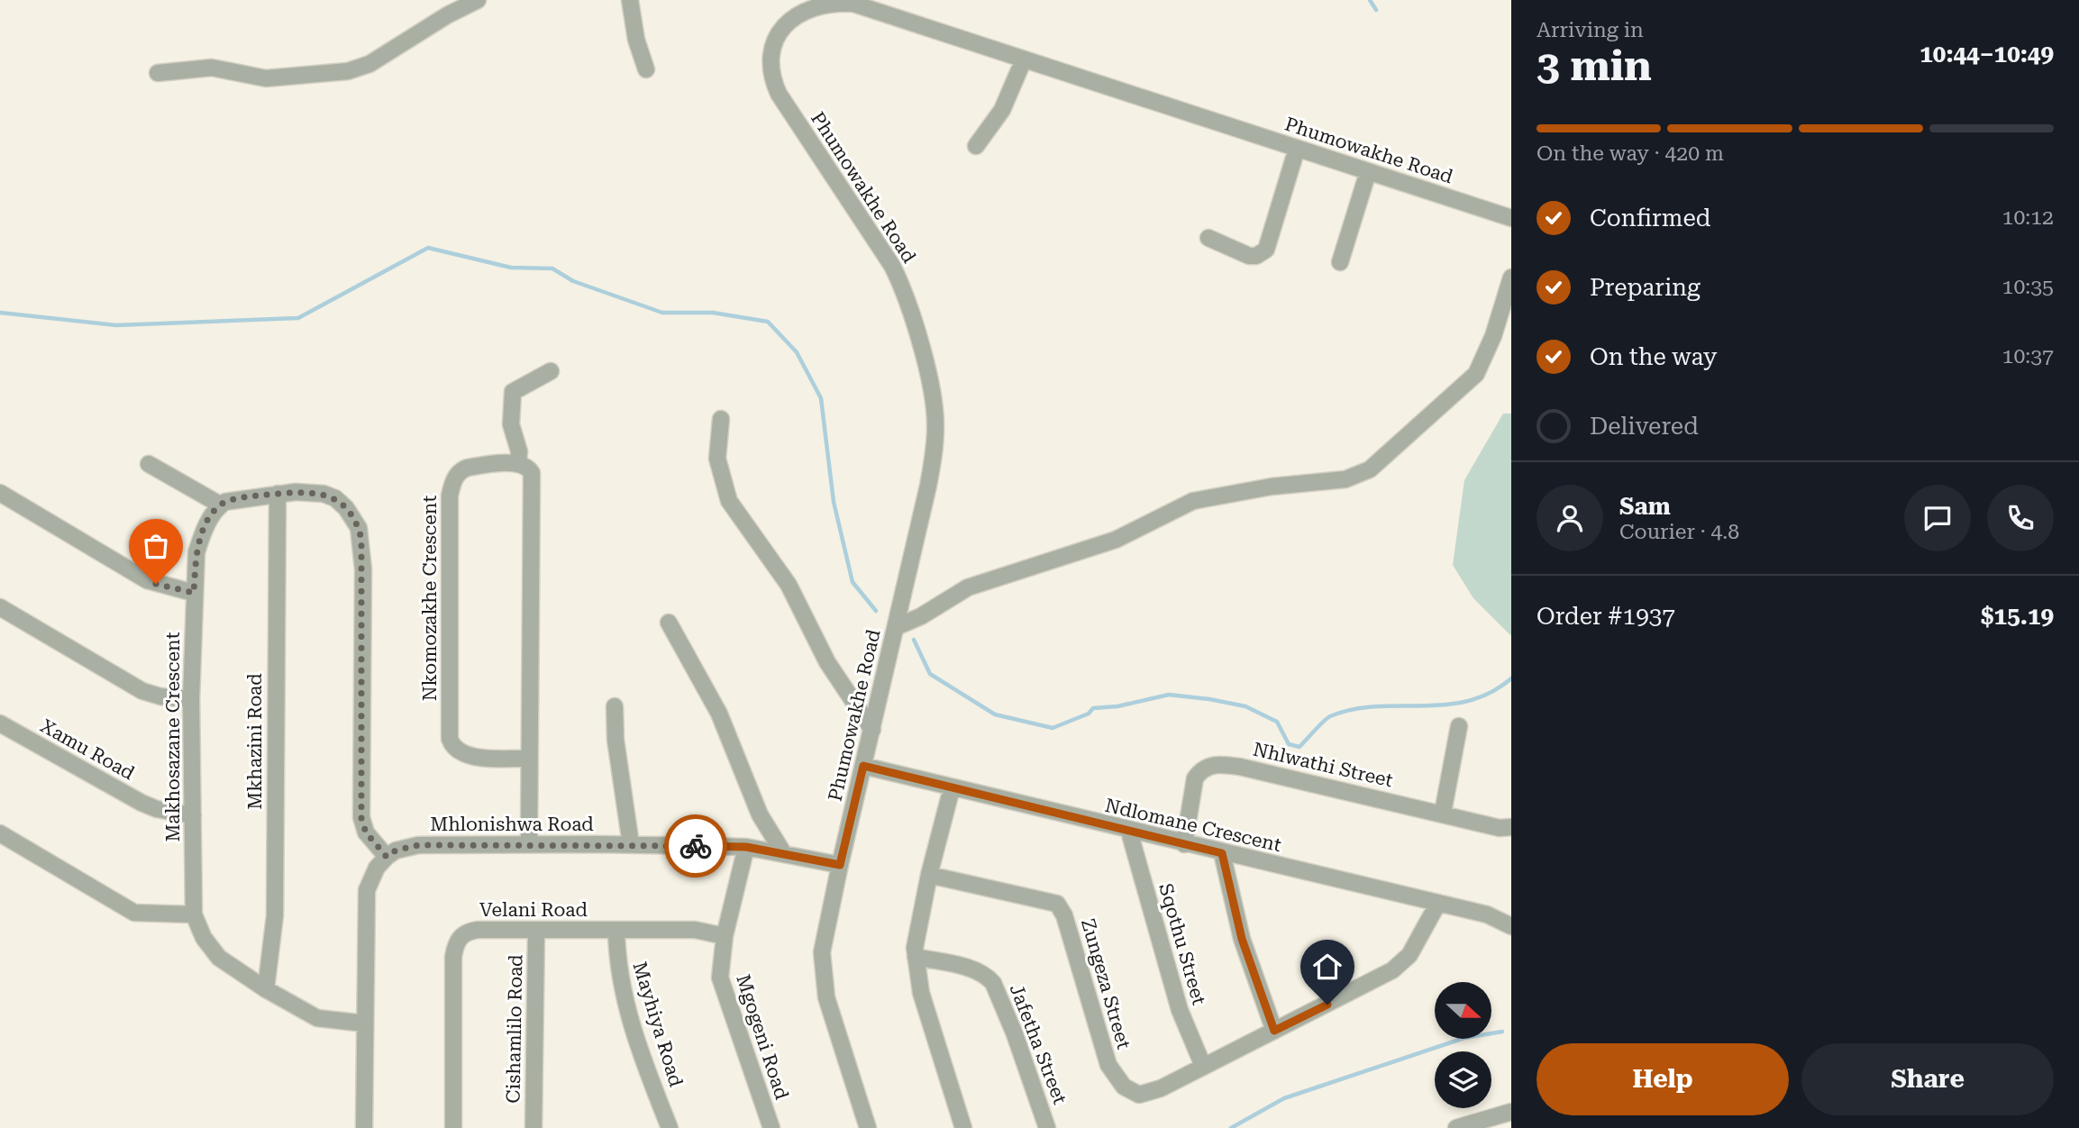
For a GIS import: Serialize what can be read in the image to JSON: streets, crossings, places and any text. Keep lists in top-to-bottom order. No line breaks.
{"streets":{"street":["Phumowakhe Road","Nkomozakhe Crescent","Makhosazane Crescent","Mkhazini Road","Xamu Road","Nhlwathi Street","Mhlonishwa Road","Ndlomane Crescent","Velani Road","Sqothu Street","Zungeza Street","Mayhiya Road","Cishamlilo Road","Mgogeni Road","Jafetha Street"]},"crossings":[["Phumowakhe Road","Mhlonishwa Road"],["Phumowakhe Road","Ndlomane Crescent"],["Makhosazane Crescent","Mkhazini Road"],["Makhosazane Crescent","Xamu Road"],["Nhlwathi Street","Ndlomane Crescent"],["Mhlonishwa Road","Mgogeni Road"],["Ndlomane Crescent","Sqothu Street"],["Ndlomane Crescent","Zungeza Street"],["Velani Road","Mayhiya Road"],["Velani Road","Cishamlilo Road"],["Velani Road","Mgogeni Road"],["Sqothu Street","Zungeza Street"]],"north":"right","page":{"heading":["3 min","Arriving in","10:44–10:49"],"panel":["Sam","Courier · 4.8","Order #1937","$15.19"],"bar":"On the way · 420 m","list":[["Confirmed","10:12"],["Preparing","10:35"],["On the way","10:37"],"Delivered"],"buttons":["Help","Share"]}}
